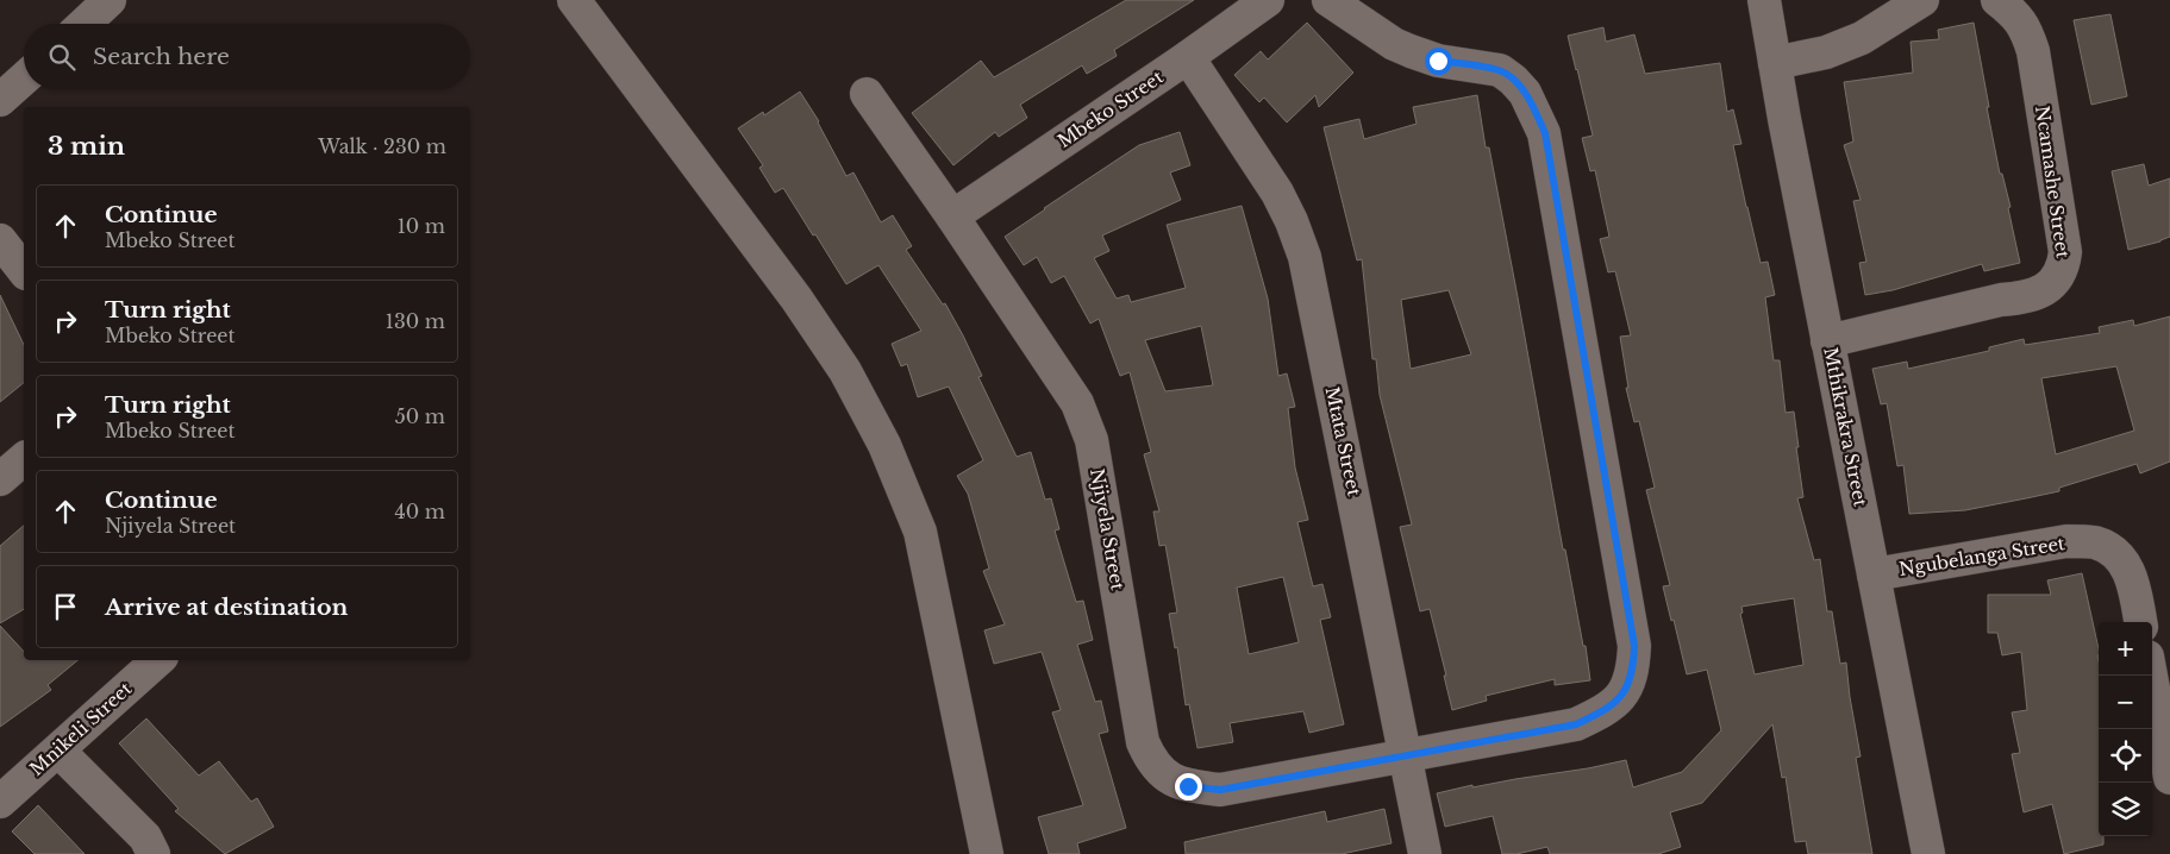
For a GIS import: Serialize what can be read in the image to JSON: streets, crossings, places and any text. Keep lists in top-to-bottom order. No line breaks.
{"streets":{"street":["Mbeko Street","Ncamashe Street","Mthikrakra Street","Mtata Street","Njiyela Street","Ngubelanga Street","Mnikeli Street"]},"crossings":[["Mbeko Street","Mtata Street"],["Mbeko Street","Njiyela Street"],["Ncamashe Street","Mthikrakra Street"],["Mthikrakra Street","Ngubelanga Street"],["Mtata Street","Njiyela Street"]],"page":{"search":"Search here","heading":["3 min","Walk · 230 m"],"list":[["Continue","Mbeko Street","10 m"],["Turn right","Mbeko Street","130 m"],["Turn right","Mbeko Street","50 m"],["Continue","Njiyela Street","40 m"],"Arrive at destination"],"map_buttons":["+","−"]}}
